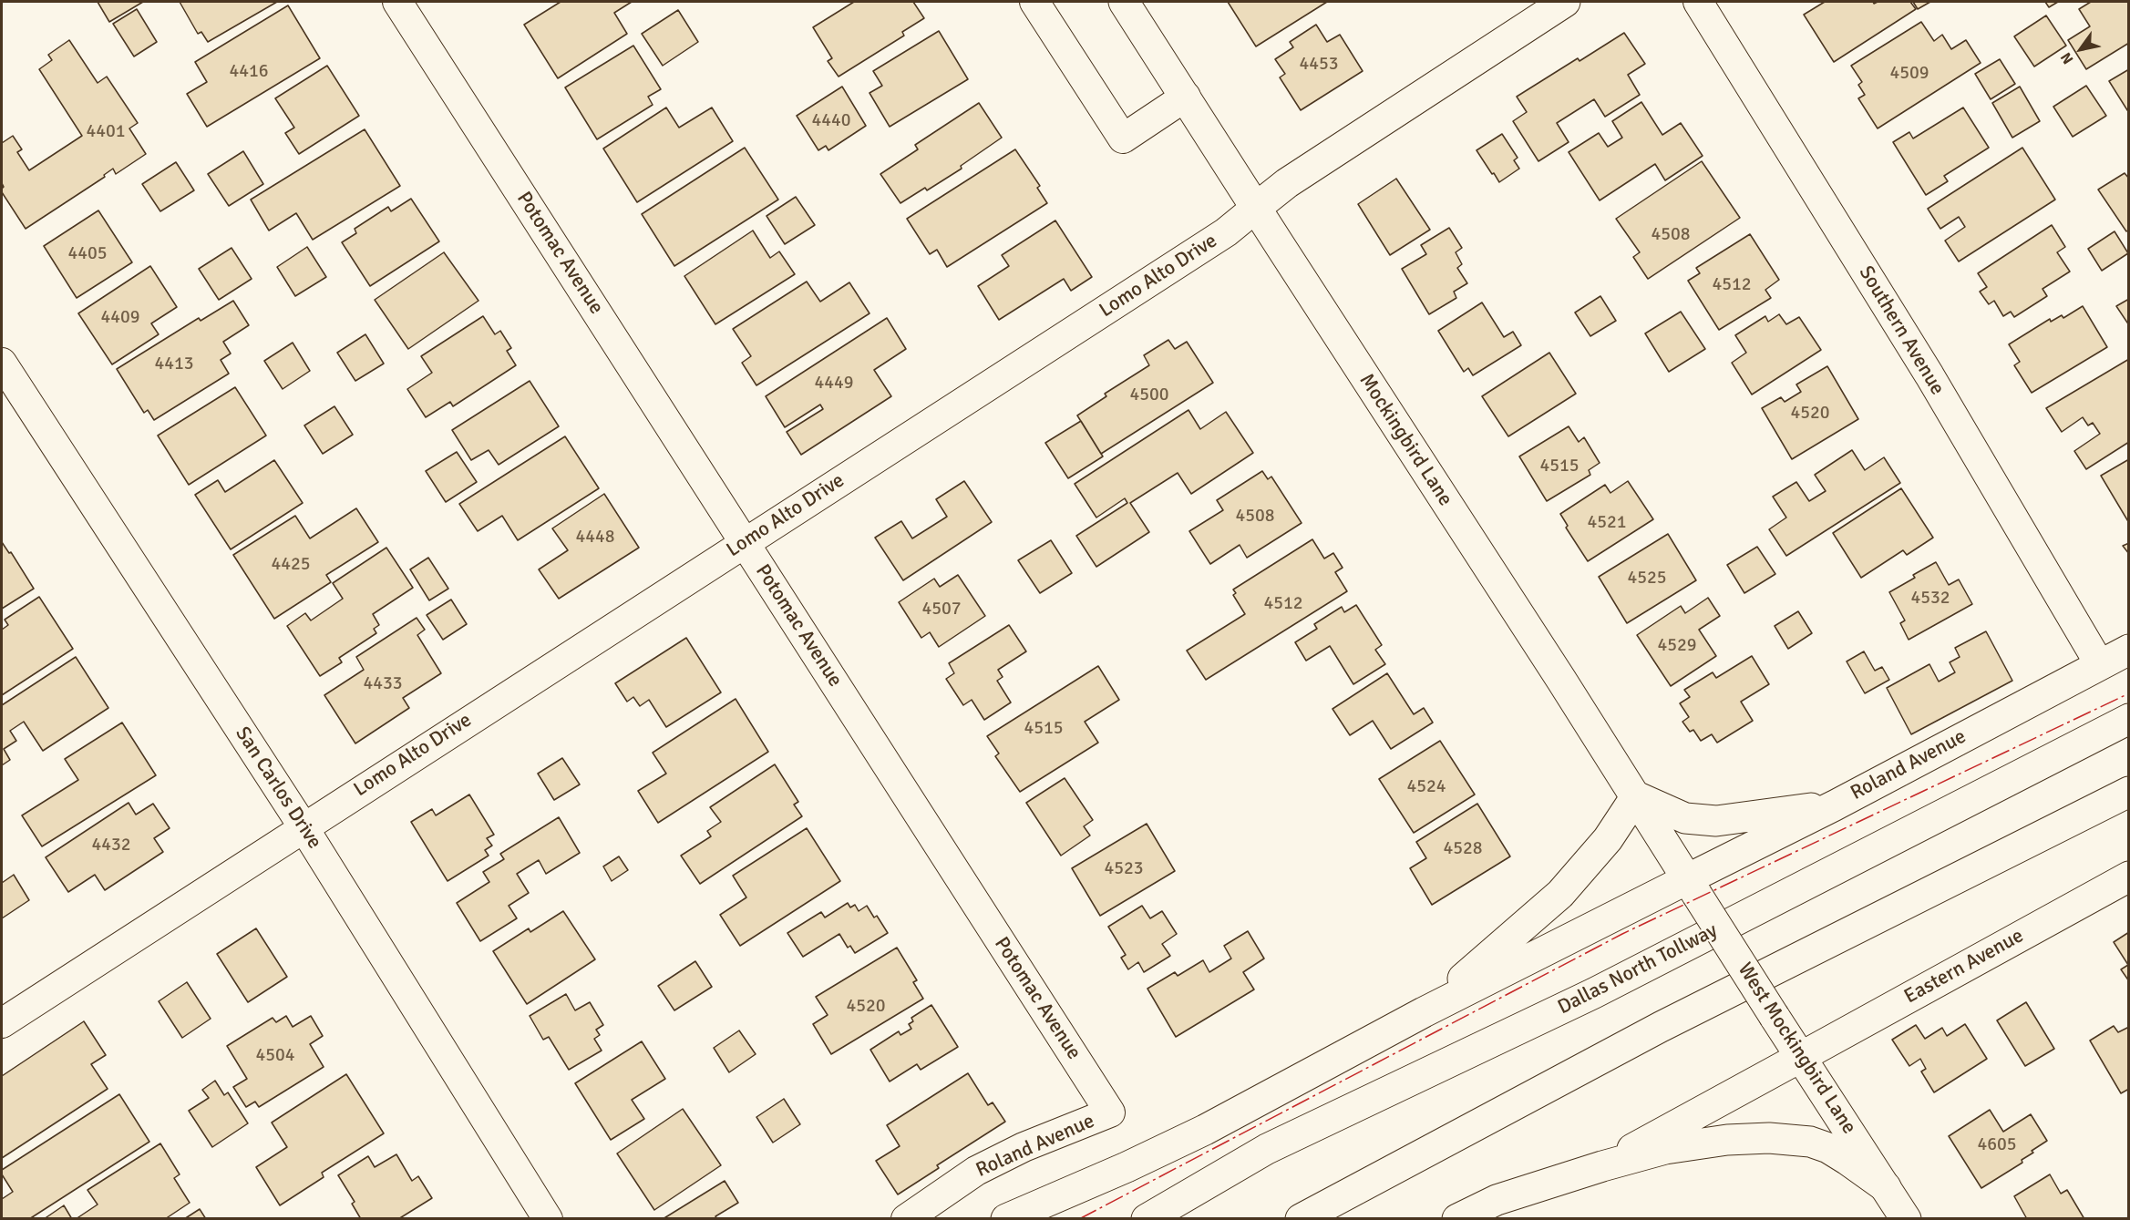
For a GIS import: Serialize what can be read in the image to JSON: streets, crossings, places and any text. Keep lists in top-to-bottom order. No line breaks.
{"streets":{"main road":["Lomo Alto Drive","Mockingbird Lane","Roland Avenue","Eastern Avenue","Dallas North Tollway","West Mockingbird Lane"],"street":["Potomac Avenue","Southern Avenue","San Carlos Drive"]},"crossings":[["Potomac Avenue","Lomo Alto Drive"],["Potomac Avenue","Roland Avenue"],["Lomo Alto Drive","Mockingbird Lane"],["Lomo Alto Drive","San Carlos Drive"],["Southern Avenue","Roland Avenue"],["Mockingbird Lane","Roland Avenue"],["Mockingbird Lane","West Mockingbird Lane"],["Roland Avenue","West Mockingbird Lane"],["Eastern Avenue","West Mockingbird Lane"]],"house_numbers":["4453","4416","4509","4440","4401","4508","4405","4512","4409","4413","4449","4500","4520","4515","4508","4521","4448","4425","4525","4532","4512","4507","4529","4433","4515","4524","4432","4528","4523","4520","4504","4605"],"north":"bottom left"}
